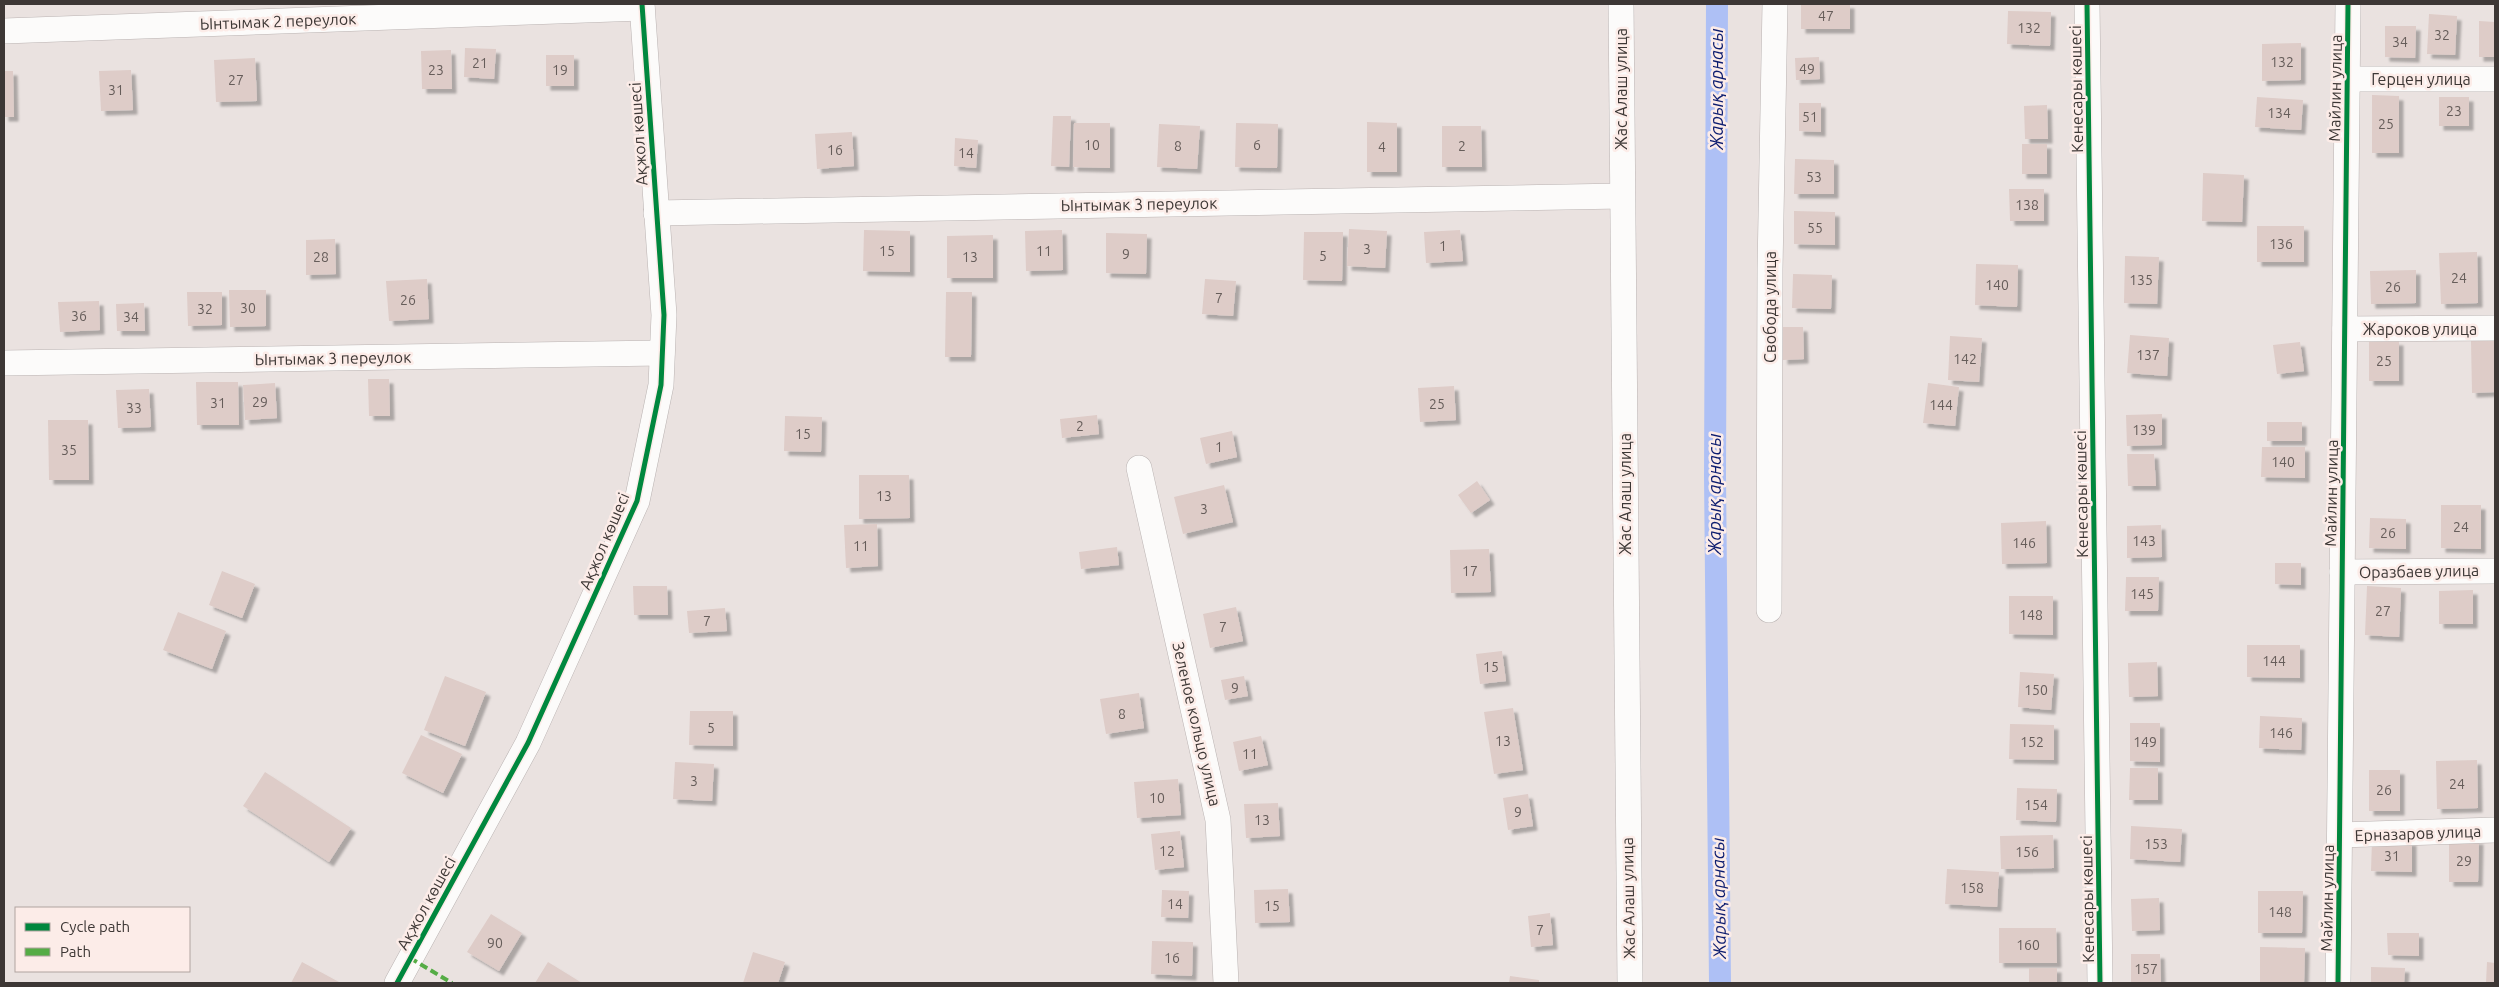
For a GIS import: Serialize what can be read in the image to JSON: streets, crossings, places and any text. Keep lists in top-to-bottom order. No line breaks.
{"streets":{"street":["Ынтымак 2 переулок","Герцен улица","Майлин улица","Жас Алаш улица","Кенесары көшесі","Ақжол көшесі","Ынтымак 3 переулок","Свобода улица","Жароков улица","Оразбаев улица","Зеленое кольцо улица","Ерназаров улица"]},"crossings":[["Ынтымак 2 переулок","Ақжол көшесі"],["Герцен улица","Майлин улица"],["Майлин улица","Жароков улица"],["Майлин улица","Оразбаев улица"],["Майлин улица","Ерназаров улица"],["Жас Алаш улица","Ынтымак 3 переулок"],["Ақжол көшесі","Ынтымак 3 переулок"]],"water":["Жарық арнасы"],"house_numbers":["47","132","32","34","132","21","49","23","19","27","31","23","134","51","25","10","6","8","2","4","16","14","53","138","55","136","1","3","15","11","9","5","28","13","24","135","140","26","7","26","30","32","36","34","137","142","25","29","31","25","144","33","2","139","15","1","35","140","13","3","24","26","143","146","11","17","145","27","148","7","7","144","15","9","150","8","5","146","13","152","149","11","3","24","26","10","154","9","13","153","12","156","31","29","158","14","15","148","7","90","160","16","157"],"legend":["Cycle path","Path"]}
